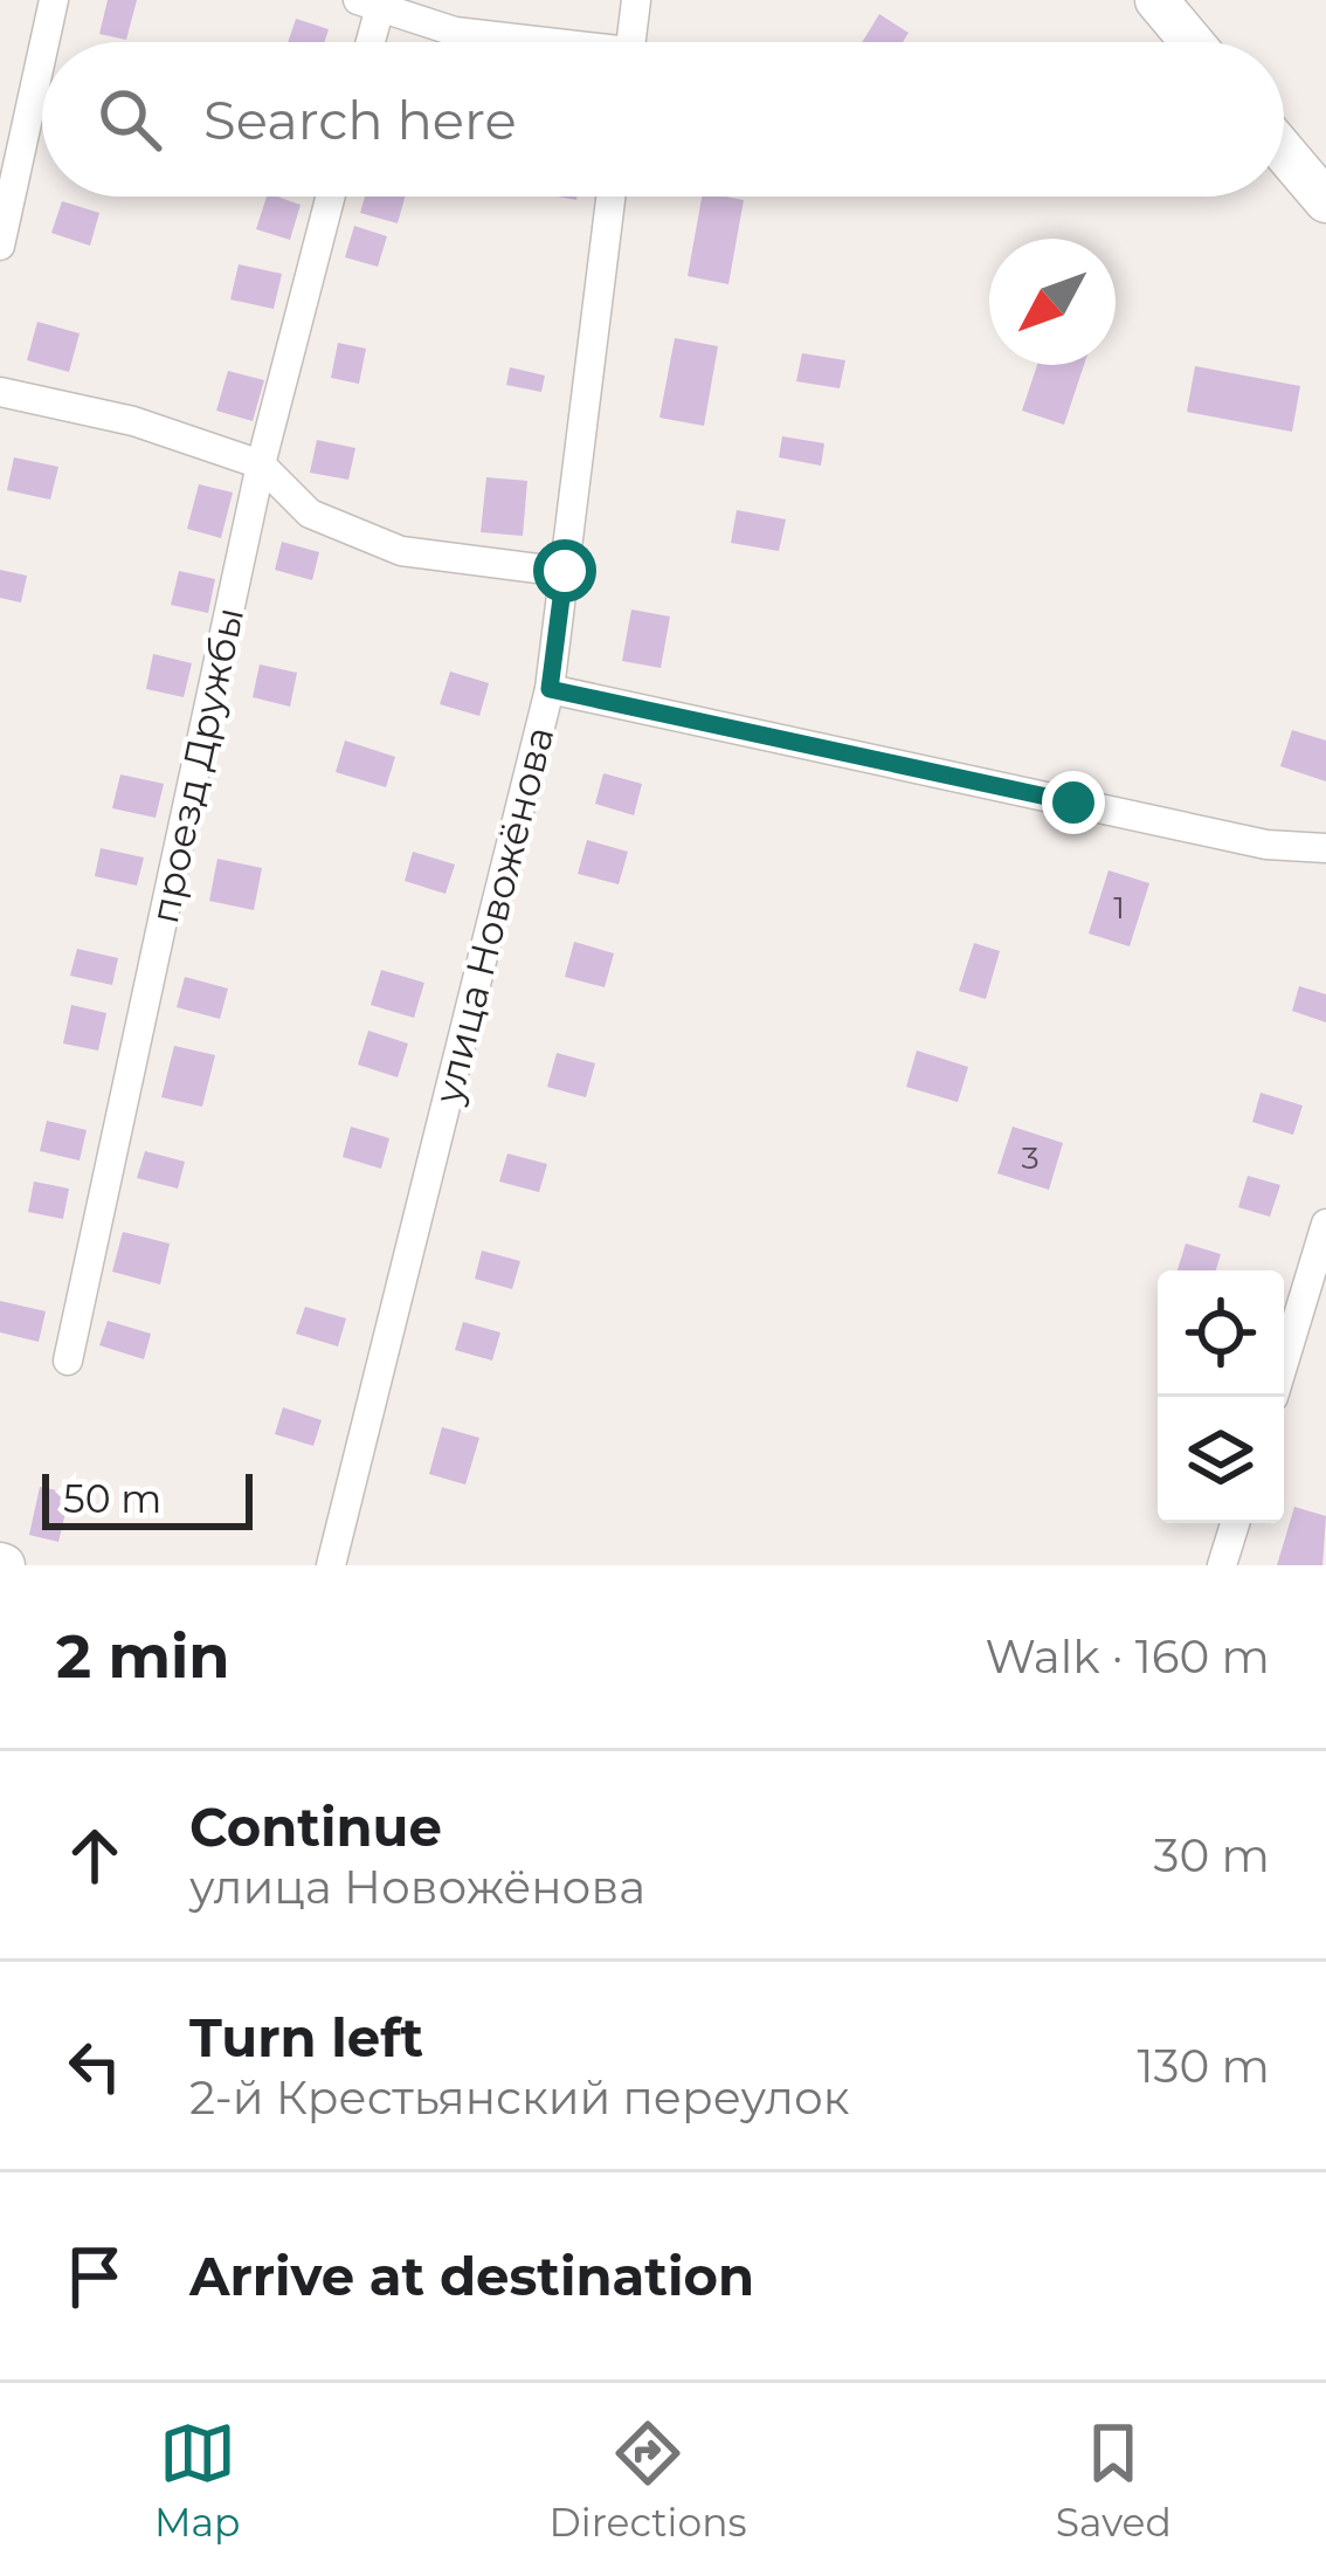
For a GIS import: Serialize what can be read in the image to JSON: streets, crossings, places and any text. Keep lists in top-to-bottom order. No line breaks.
{"streets":{"street":["проезд Дружбы","улица Новожёнова"]},"house_numbers":["1","3"],"scale_bar":"50 m","north":"bottom left","page":{"search":"Search here","scale":"50 m","heading":["2 min","Walk · 160 m"],"list":[["Continue","улица Новожёнова","30 m"],["Turn left","2-й Крестьянский переулок","130 m"],"Arrive at destination"],"nav":["Map","Directions","Saved"]}}
